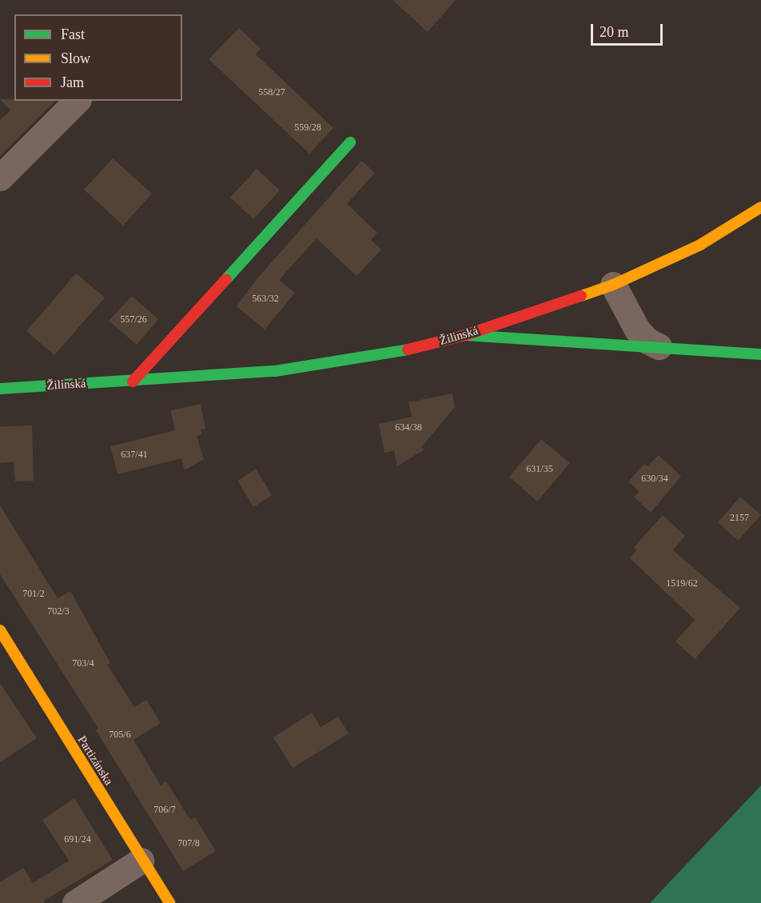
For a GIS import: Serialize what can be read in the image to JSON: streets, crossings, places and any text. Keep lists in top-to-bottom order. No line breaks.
{"streets":{"street":["Žilinská","Partizánska"]},"house_numbers":["558/27","559/28","563/32","557/26","634/38","637/41","631/35","630/34","2157","1519/62","701/2","702/3","703/4","705/6","706/7","691/24","707/8"],"legend":["Fast","Slow","Jam"],"scale_bar":"20 m"}
